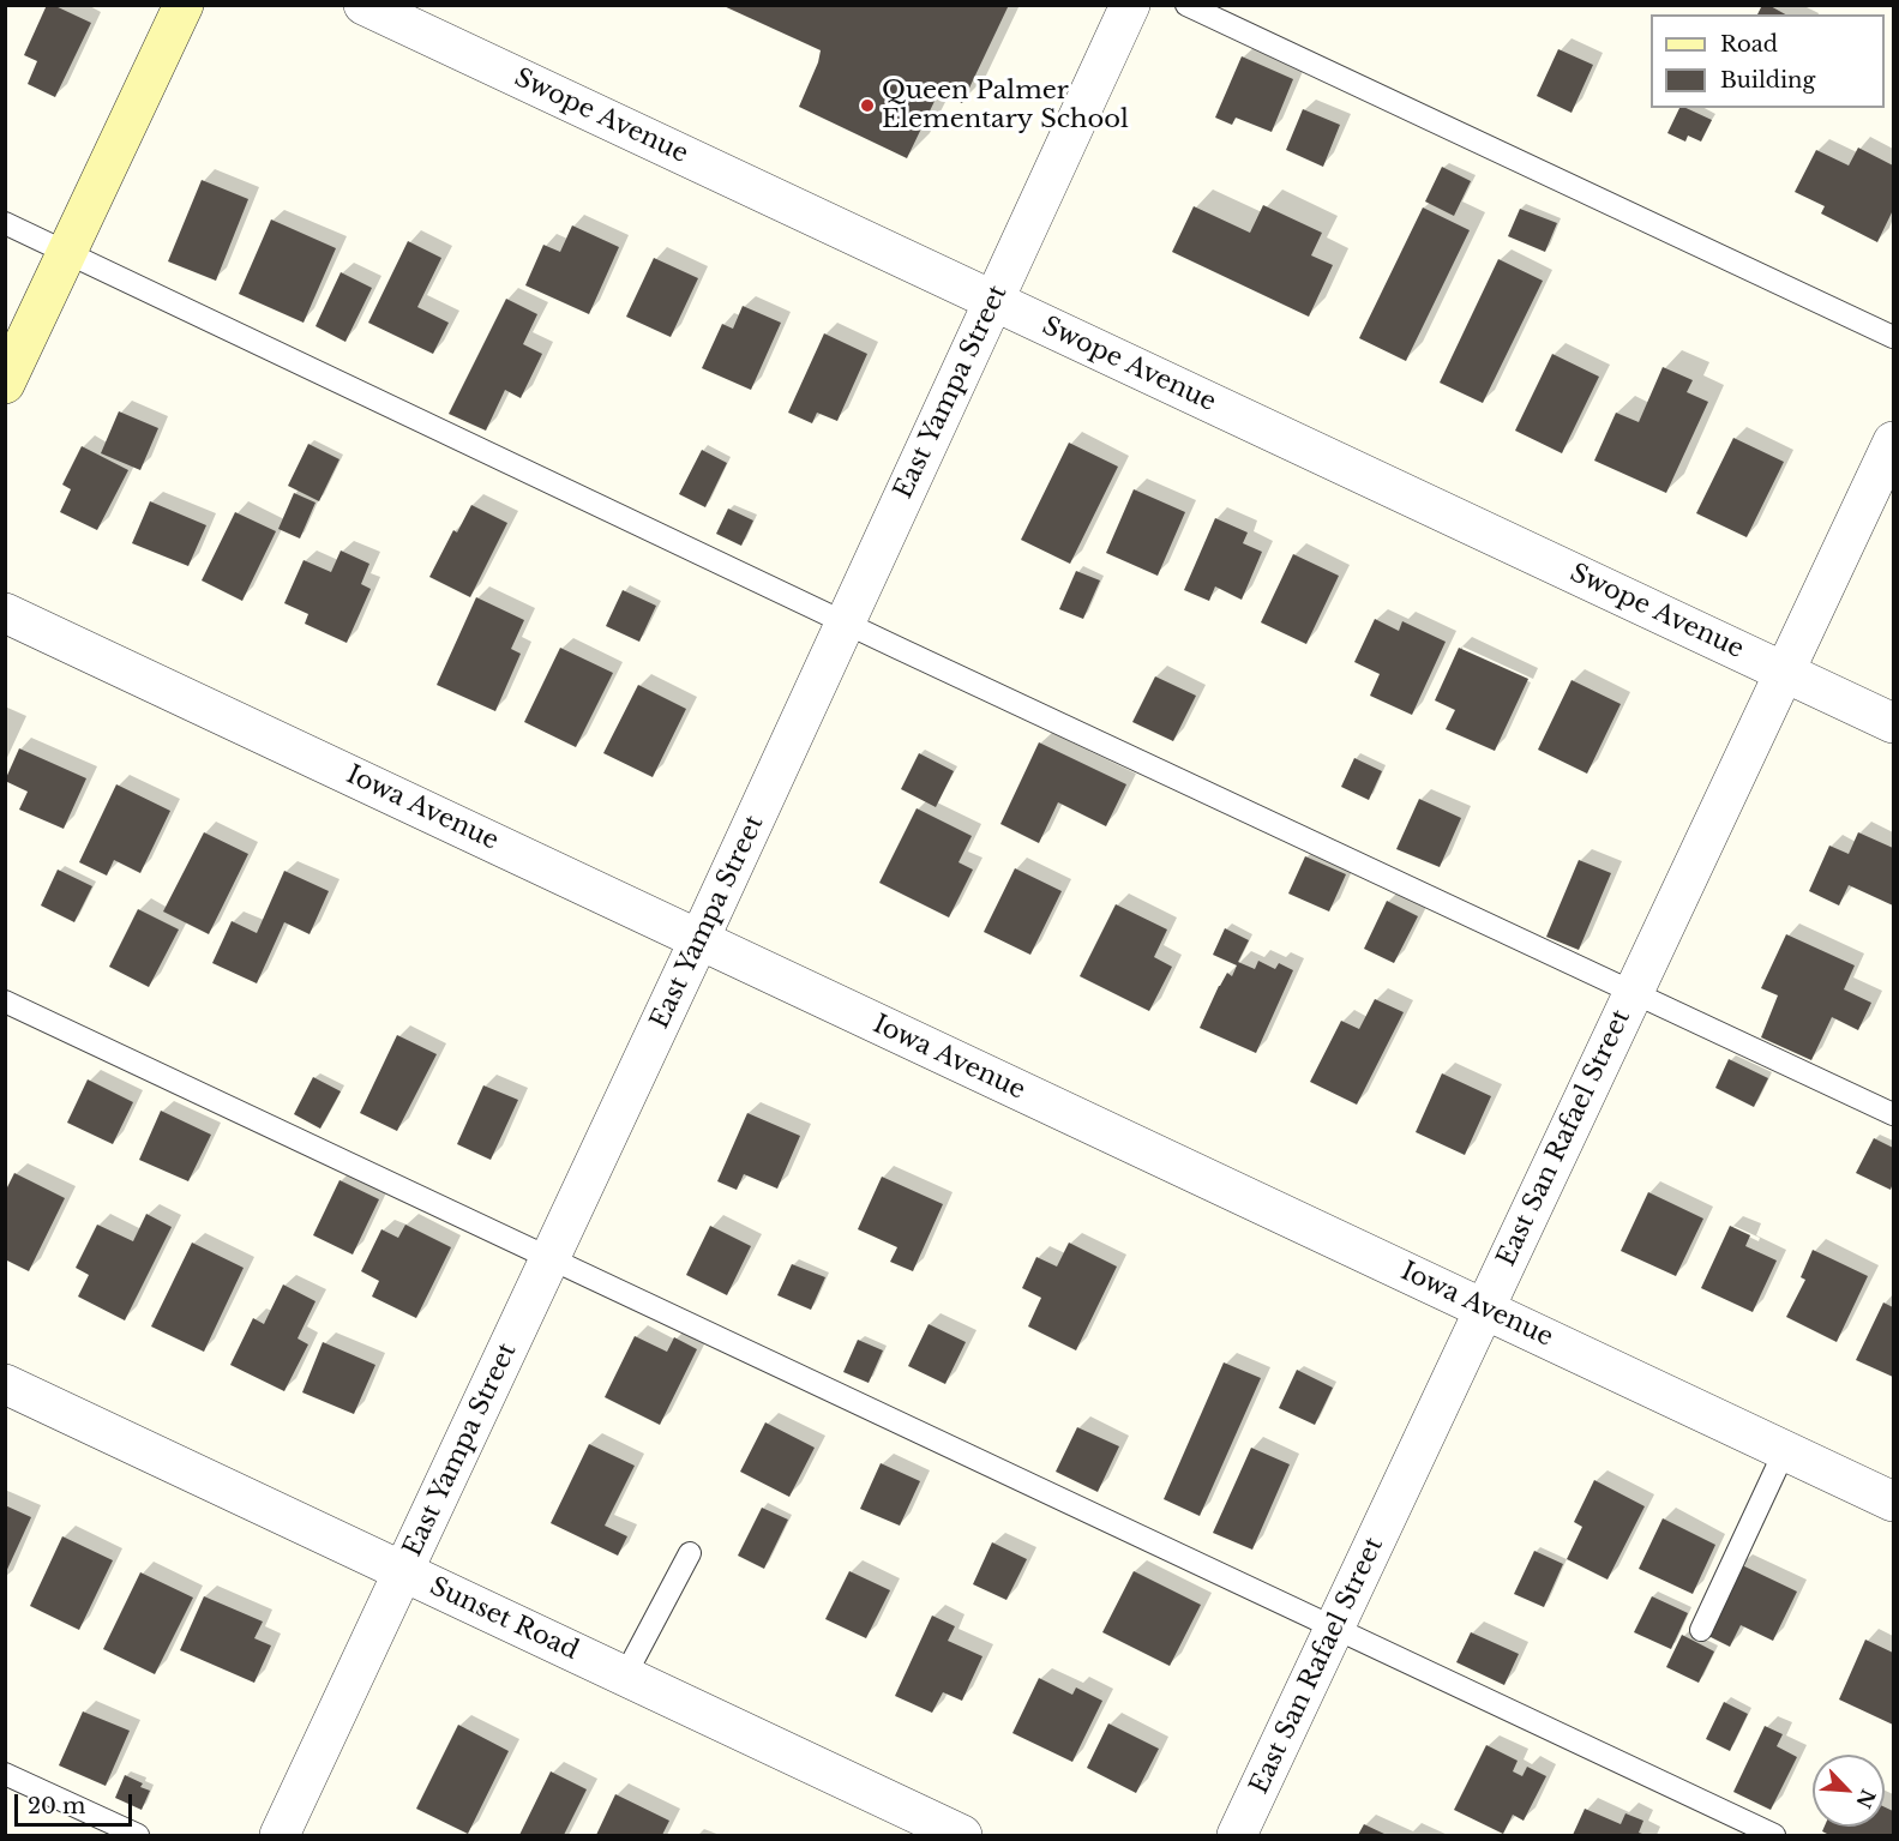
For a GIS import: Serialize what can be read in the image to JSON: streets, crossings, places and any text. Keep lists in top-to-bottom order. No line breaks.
{"streets":{"street":["Swope Avenue","East Yampa Street","Iowa Avenue","East San Rafael Street","Sunset Road"]},"crossings":[["Swope Avenue","East Yampa Street"],["Swope Avenue","East San Rafael Street"],["East Yampa Street","Iowa Avenue"],["East Yampa Street","Sunset Road"],["Iowa Avenue","East San Rafael Street"]],"places":["Queen Palmer Elementary School"],"legend":["Road","Building"],"scale_bar":"20 m","north":"bottom right"}
